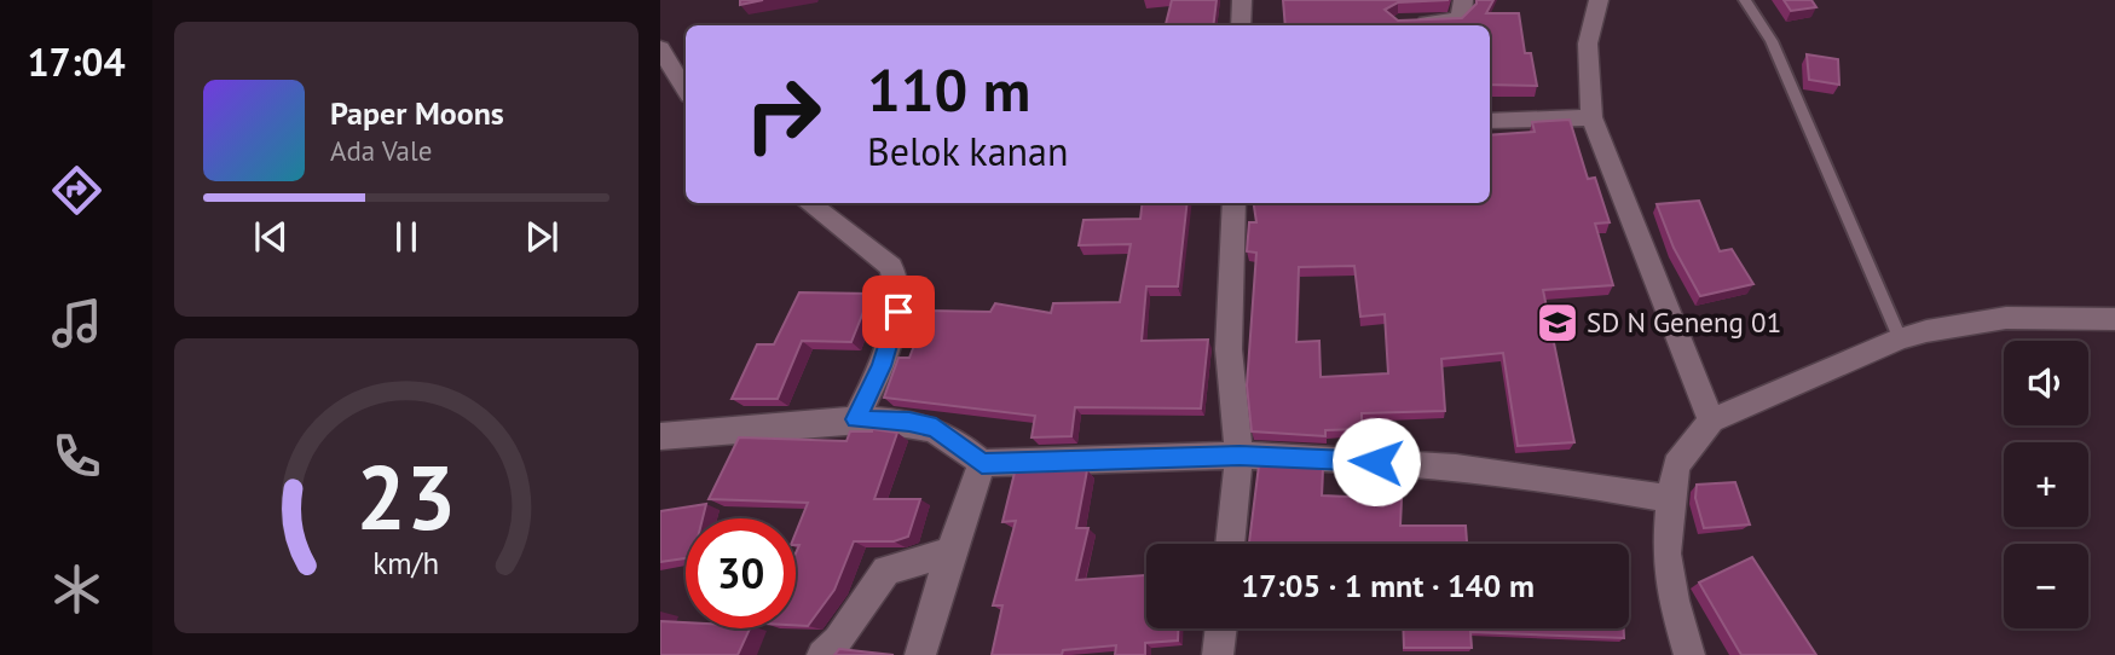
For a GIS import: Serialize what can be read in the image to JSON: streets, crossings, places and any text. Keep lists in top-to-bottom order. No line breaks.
{"places":{"school or university":["SD N Geneng 01"]},"page":{"tabs":"17:04","turn":["110 m","Belok kanan"],"song":["Paper Moons","Ada Vale"],"map_buttons":["+","−"],"limit":"30","trip":"17:05 · 1 mnt · 140 m","gauge":["23","km/h"]}}
